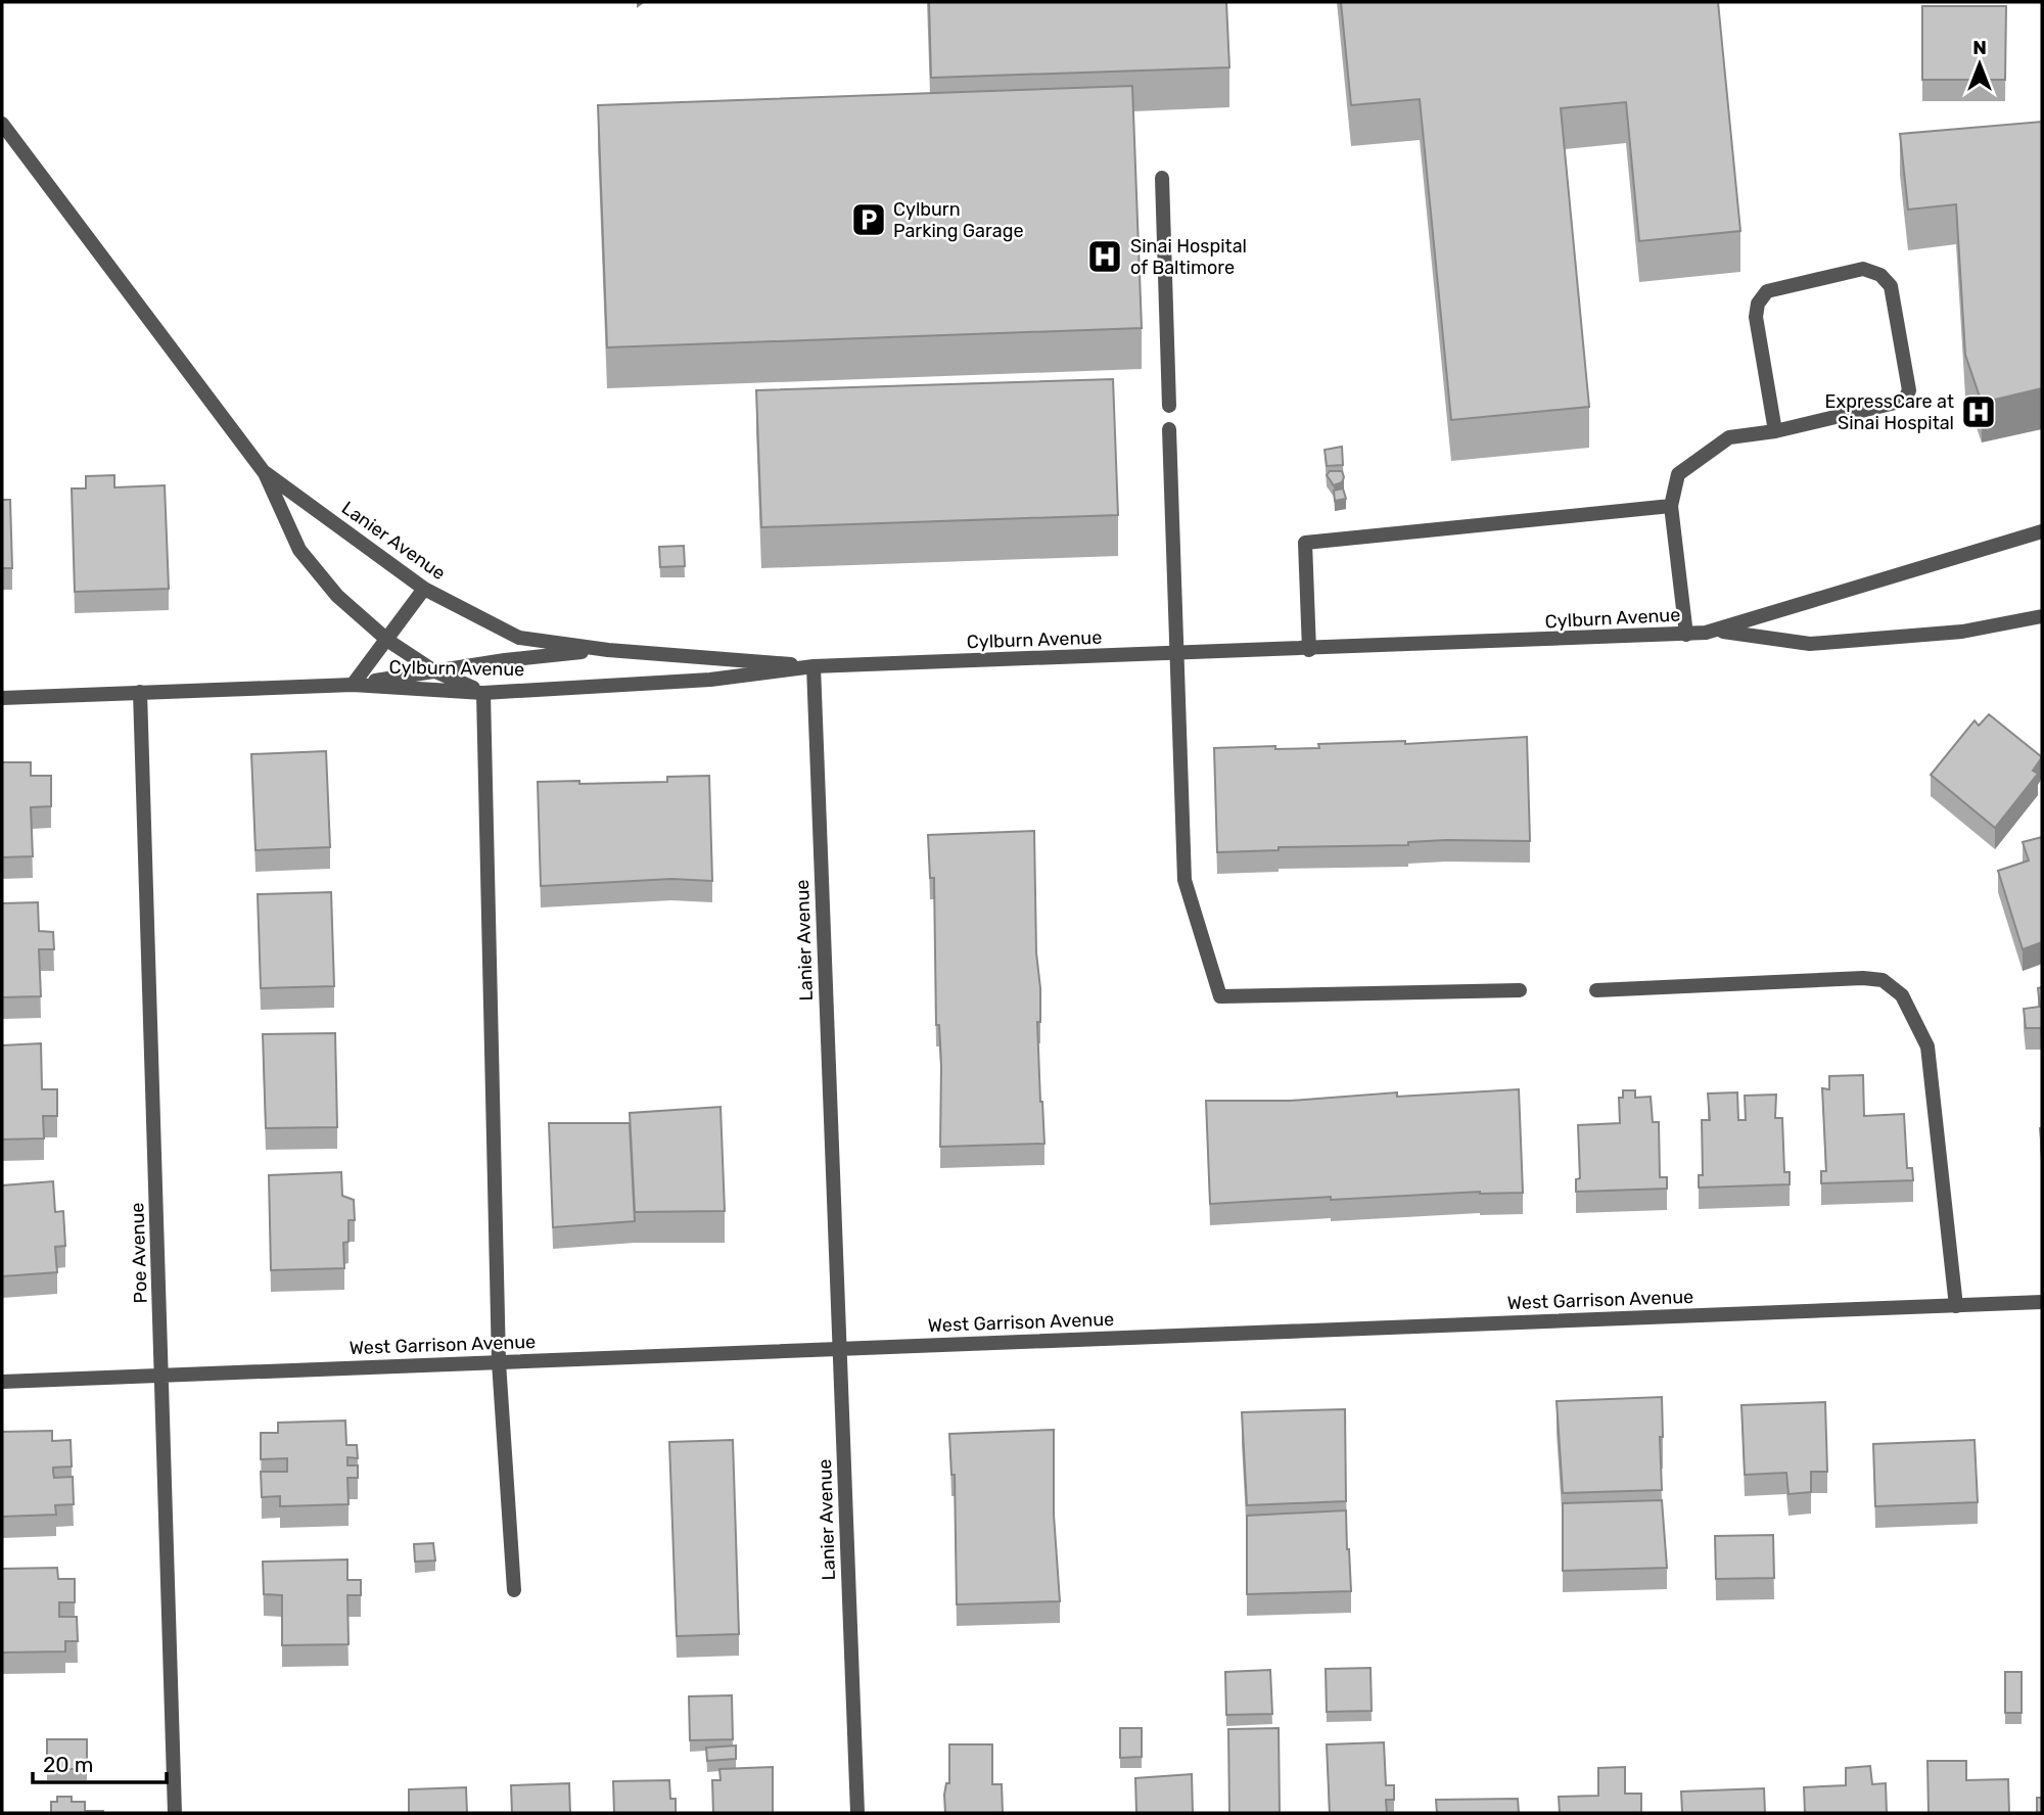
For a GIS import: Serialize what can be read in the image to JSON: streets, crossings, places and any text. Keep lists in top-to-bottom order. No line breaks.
{"streets":{"street":["Lanier Avenue","Cylburn Avenue","Poe Avenue","West Garrison Avenue"]},"crossings":[["Lanier Avenue","Cylburn Avenue"],["Lanier Avenue","West Garrison Avenue"],["Cylburn Avenue","Poe Avenue"],["Poe Avenue","West Garrison Avenue"]],"places":{"parking":["Cylburn Parking Garage"],"hospital":["Sinai Hospital of Baltimore","ExpressCare at Sinai Hospital"]},"scale_bar":"20 m","north":"top"}
